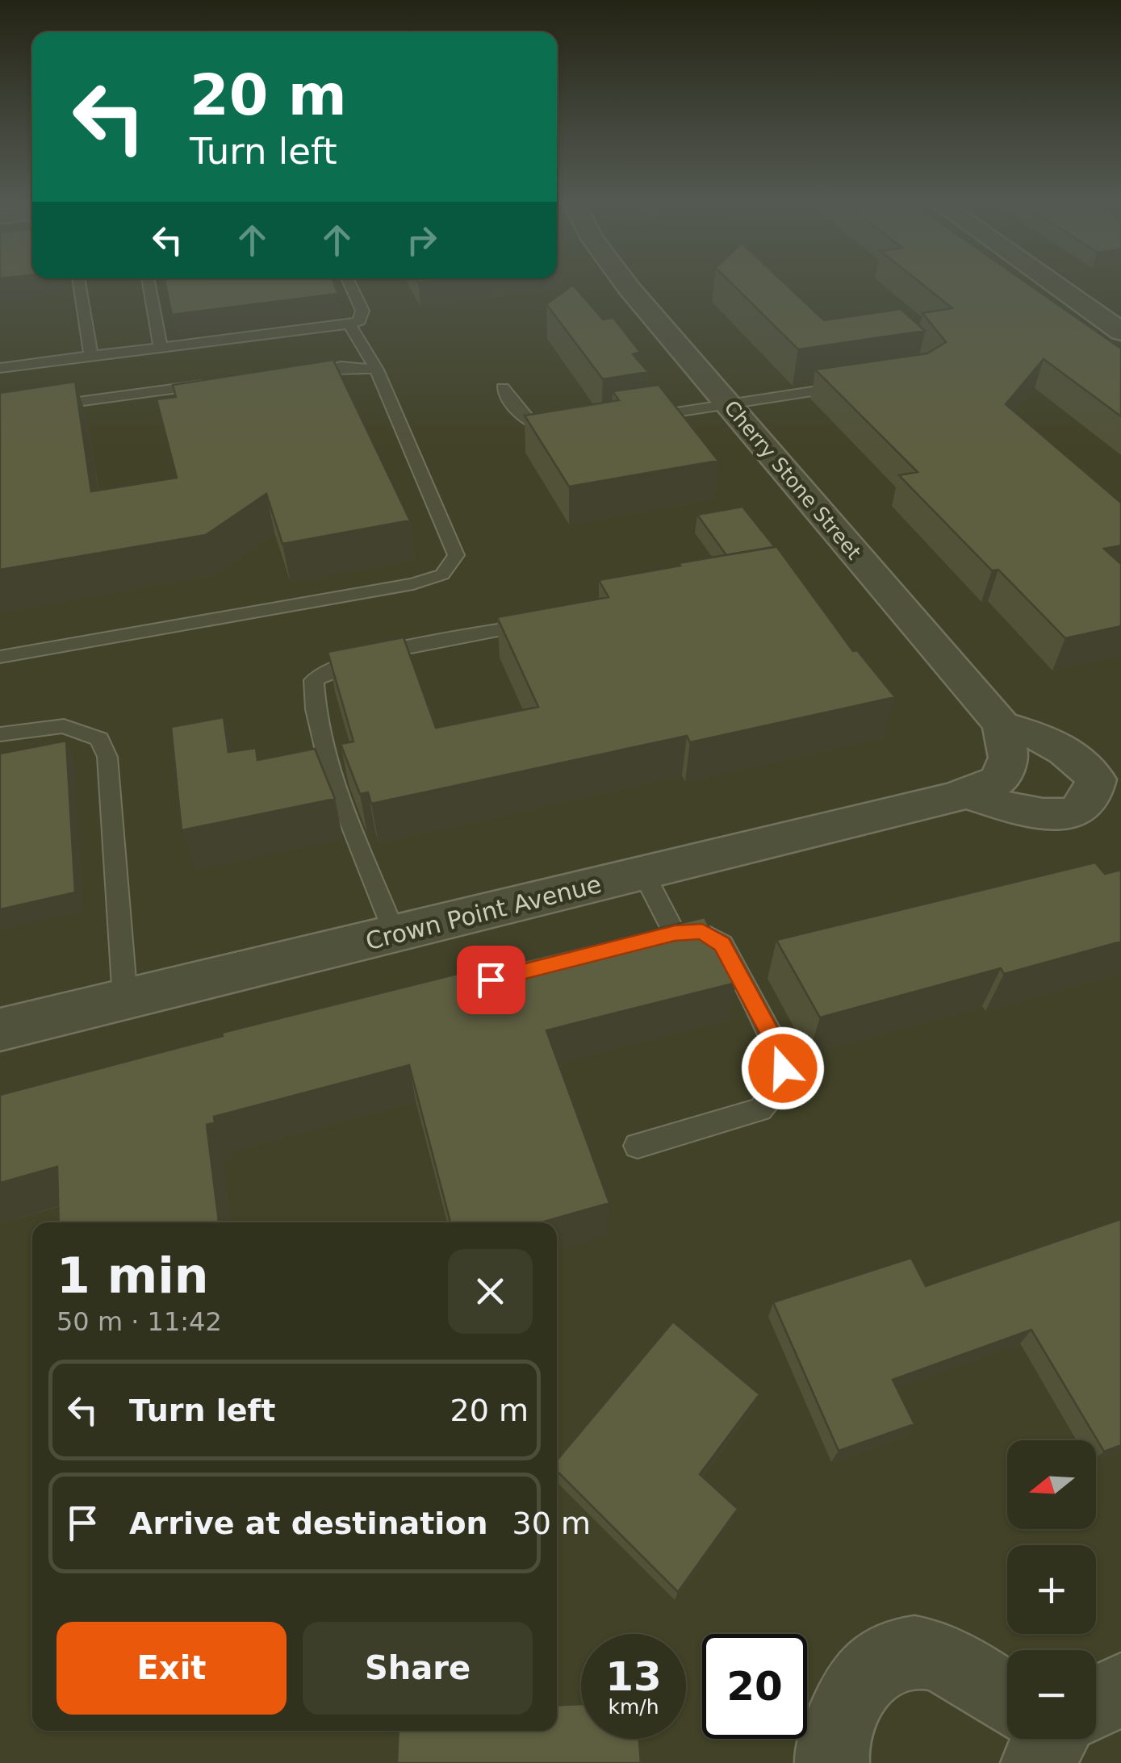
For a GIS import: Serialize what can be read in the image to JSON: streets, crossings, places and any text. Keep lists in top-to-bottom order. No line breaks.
{"streets":{"street":["Cherry Stone Street","Crown Point Avenue"]},"crossings":[["Cherry Stone Street","Crown Point Avenue"]],"north":"left","page":{"turn":["20 m","Turn left"],"heading":["1 min","50 m · 11:42"],"list":[{"name":"Turn left","value":"20 m"},{"name":"Arrive at destination","value":"30 m"}],"map_buttons":["+","−"],"buttons":["Exit","Share"],"speed":"13 km/h","limit":"20"}}
